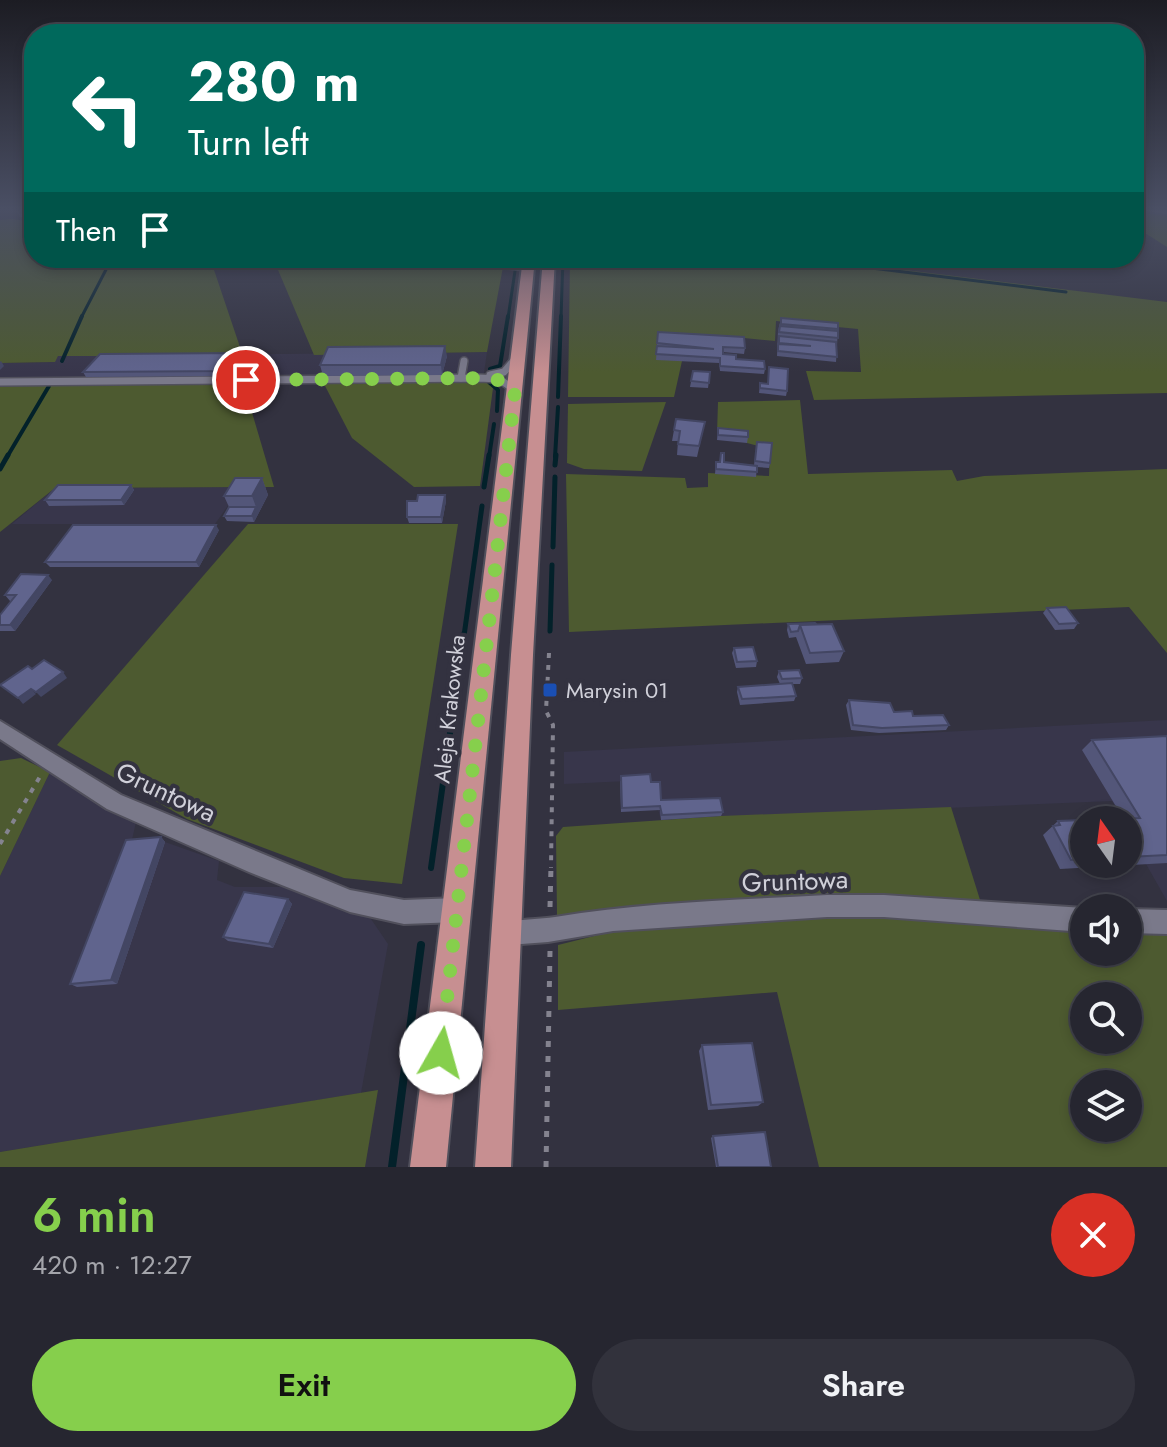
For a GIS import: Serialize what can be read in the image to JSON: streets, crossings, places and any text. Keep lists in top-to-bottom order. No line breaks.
{"streets":{"main road":["Aleja Krakowska"],"street":["Gruntowa"]},"crossings":[["Aleja Krakowska","Gruntowa"]],"places":{"transit":["Marysin 01"]},"north":"top","page":{"turn":["280 m","Turn left"],"then":"Then","heading":["6 min","420 m · 12:27"],"buttons":["Exit","Share"]}}
